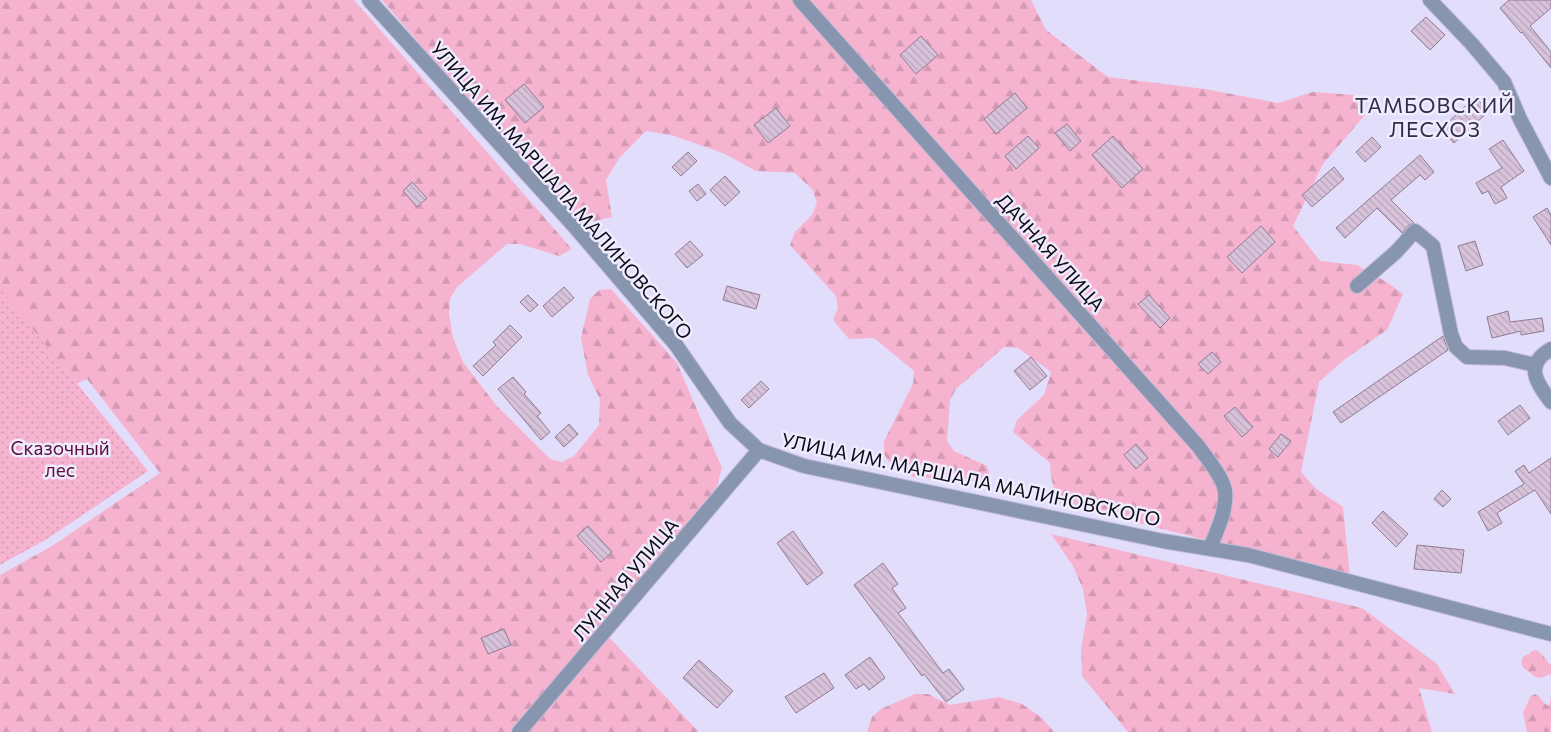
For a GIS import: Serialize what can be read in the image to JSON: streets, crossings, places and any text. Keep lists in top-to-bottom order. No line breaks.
{"streets":{"street":["УЛИЦА ИМ. МАРШАЛА МАЛИНОВСКОГО","ДАЧНАЯ УЛИЦА","ЛУННАЯ УЛИЦА"]},"crossings":[["УЛИЦА ИМ. МАРШАЛА МАЛИНОВСКОГО","ДАЧНАЯ УЛИЦА"],["УЛИЦА ИМ. МАРШАЛА МАЛИНОВСКОГО","ЛУННАЯ УЛИЦА"]],"districts":["ТАМБОВСКИЙ ЛЕСХОЗ"],"parks":["Сказочный лес"]}
